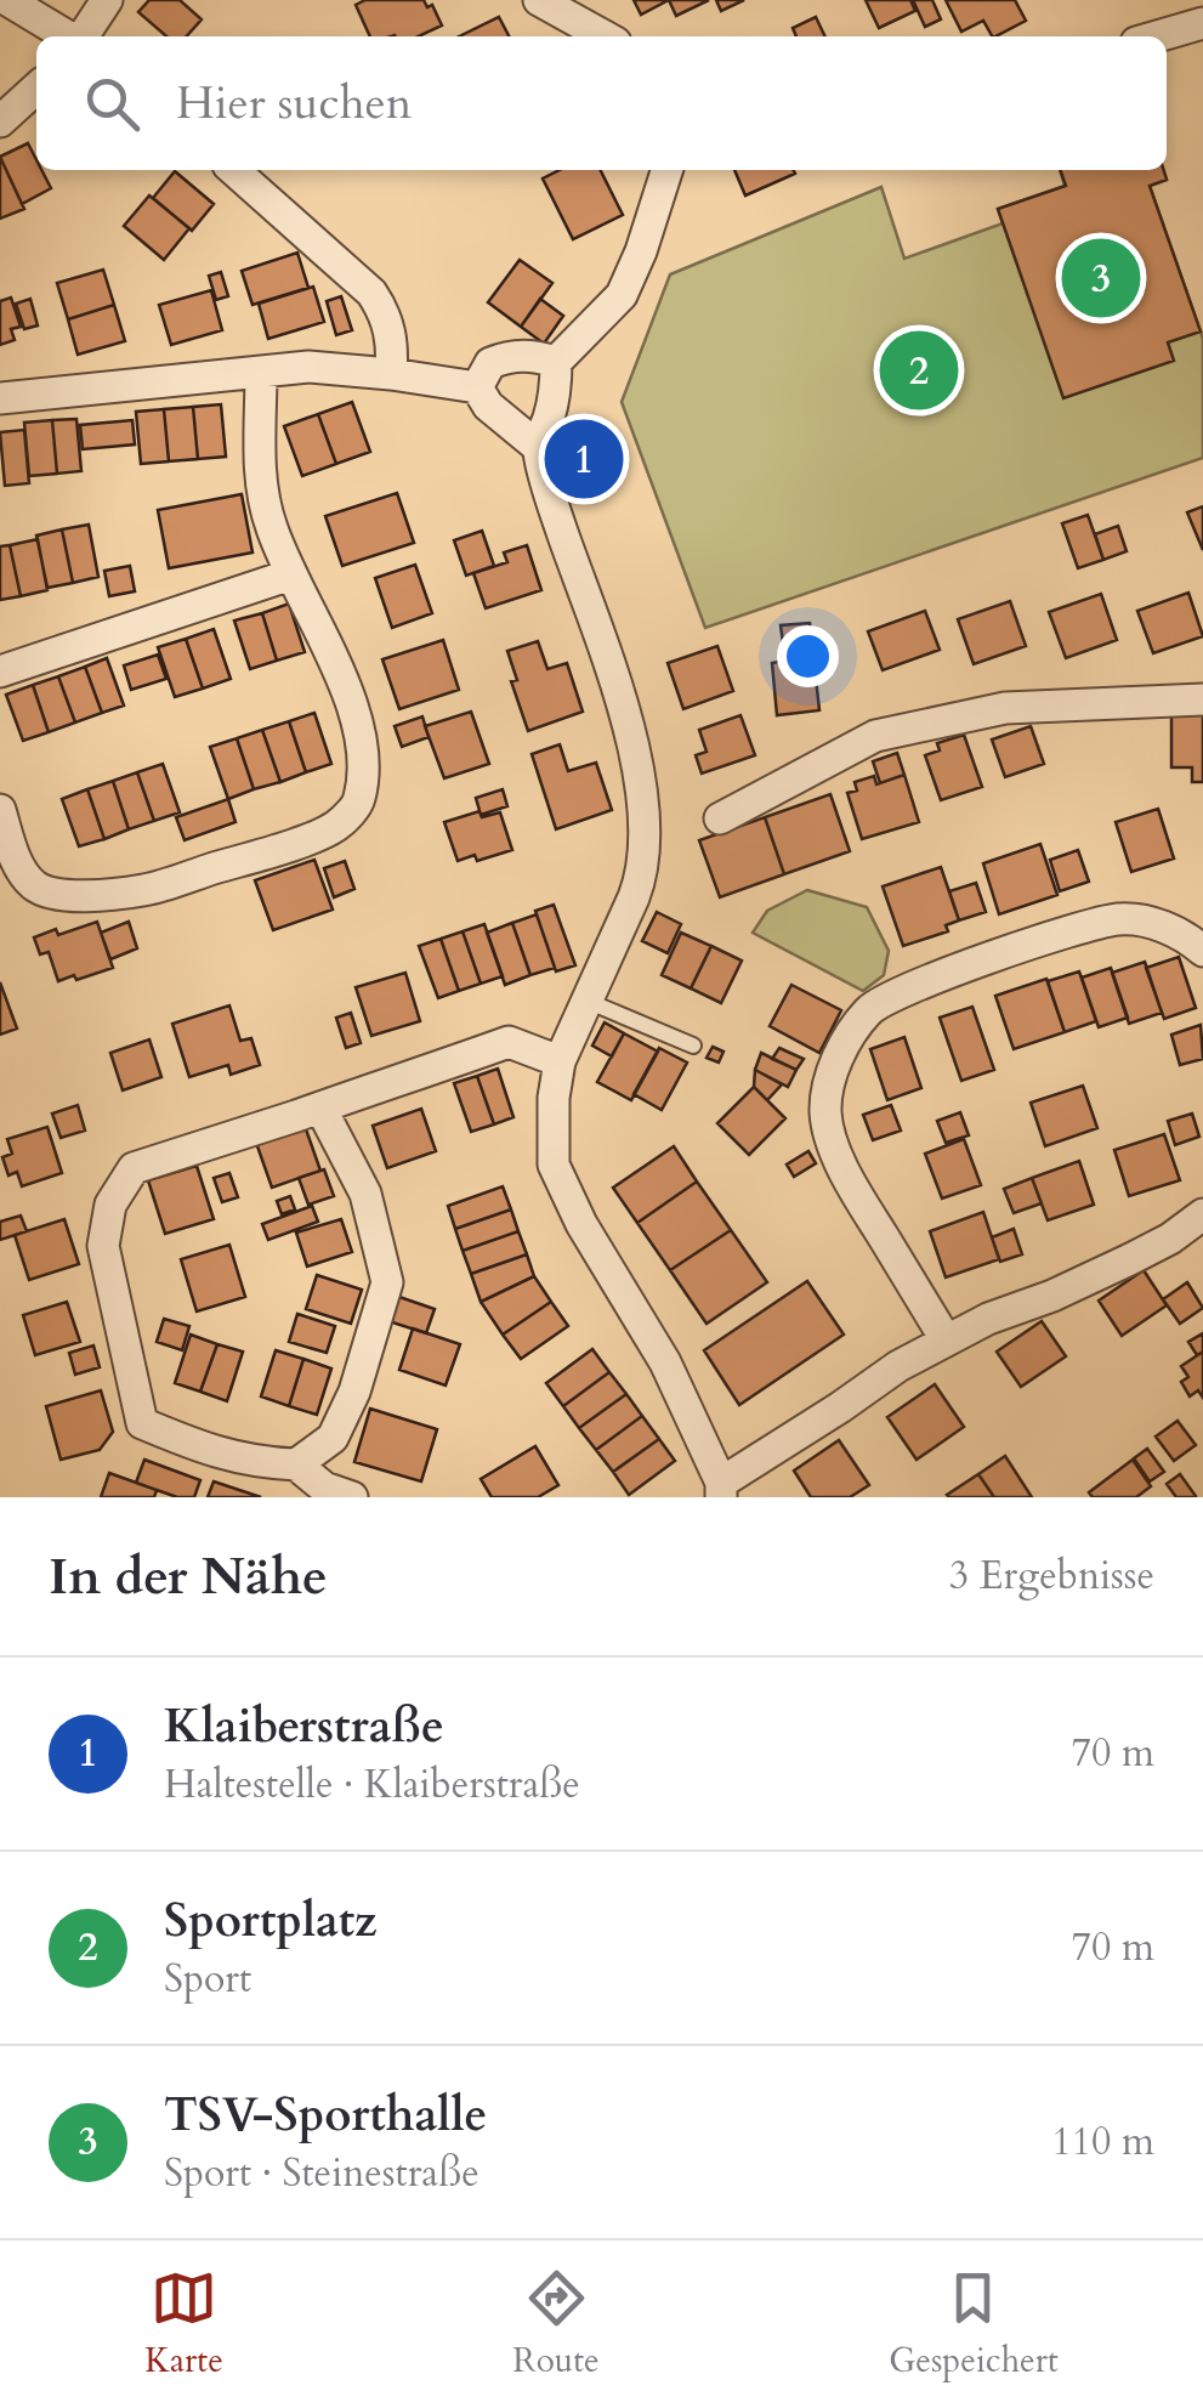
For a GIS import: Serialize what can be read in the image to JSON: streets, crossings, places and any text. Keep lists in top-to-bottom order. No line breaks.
{"page":{"search":"Hier suchen","pins":["3","2","1"],"heading":["In der Nähe","3 Ergebnisse"],"list":[{"mark":"1","name":"Klaiberstraße","note":"Haltestelle · Klaiberstraße","value":"70 m"},{"mark":"2","name":"Sportplatz","note":"Sport","value":"70 m"},{"mark":"3","name":"TSV-Sporthalle","note":"Sport · Steinestraße","value":"110 m"}],"nav":["Karte","Route","Gespeichert"]}}
